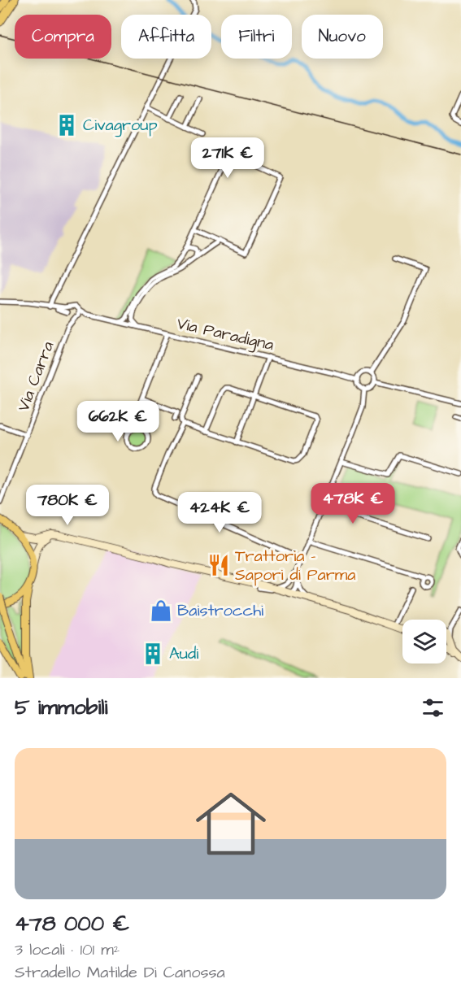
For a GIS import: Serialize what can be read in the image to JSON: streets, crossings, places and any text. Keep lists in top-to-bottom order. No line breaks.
{"streets":{"street":["Via Paradigna","Via Carra"]},"crossings":[["Via Paradigna","Via Carra"]],"places":{"building":["Civagroup","Audi"],"restaurant":["Trattoria - Sapori di Parma"],"shop":["Baistrocchi"]},"page":{"chip":["Compra","Affitta","Filtri","Nuovo"],"price":["271K €","662K €","478K €","780K €","424K €"],"heading":"5 immobili","list":[{"name":"478 000 €","note":"3 locali · 101 m² · Stradello Matilde Di Canossa"}]}}
